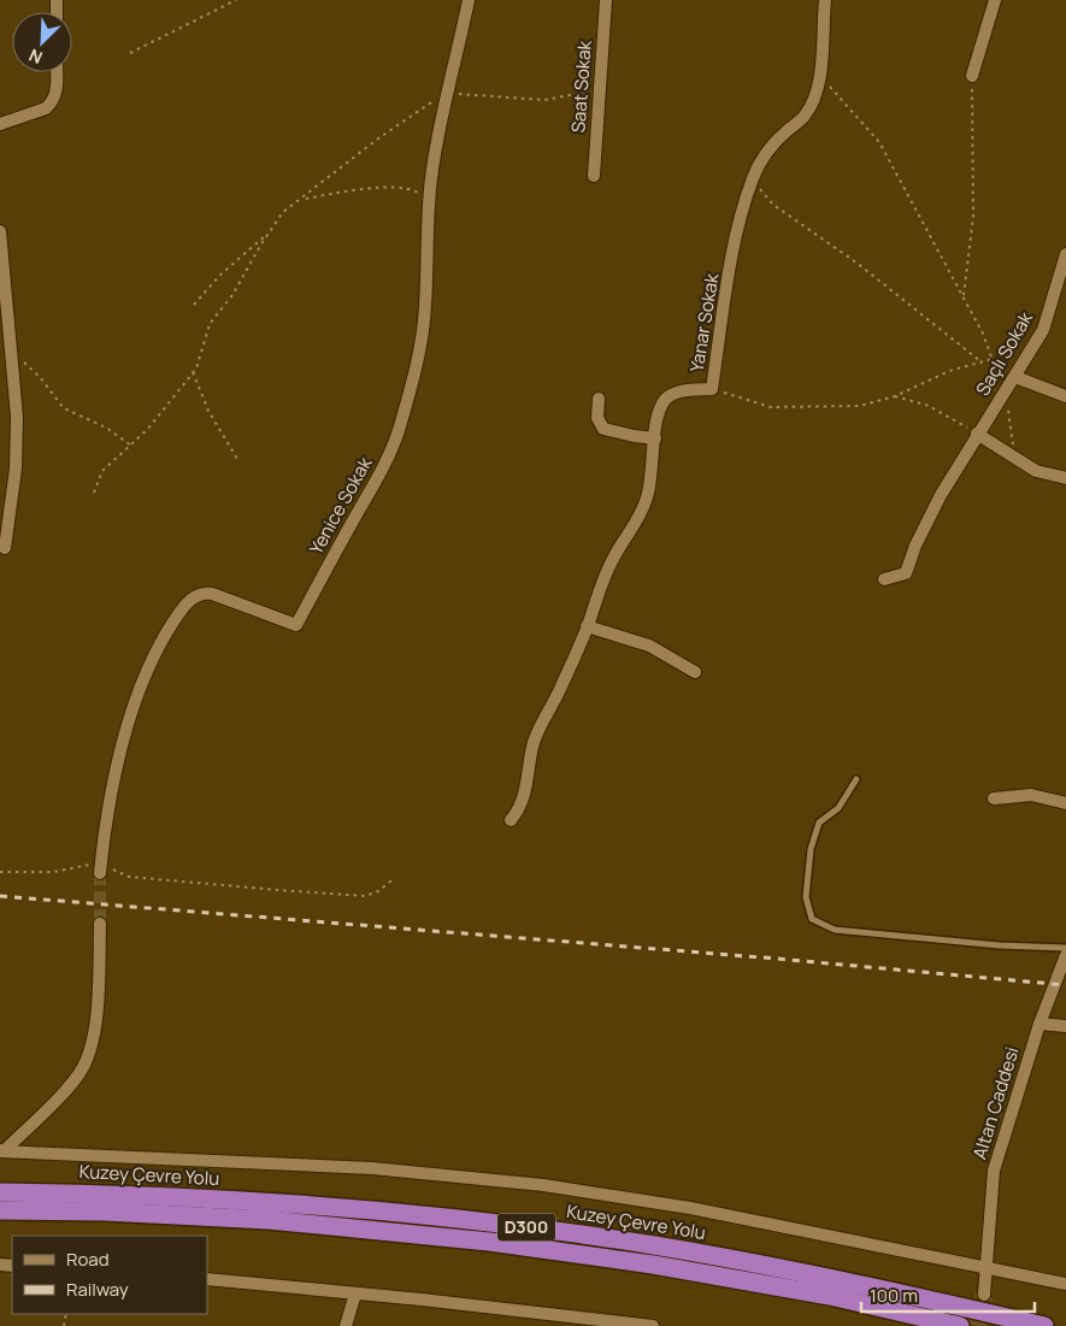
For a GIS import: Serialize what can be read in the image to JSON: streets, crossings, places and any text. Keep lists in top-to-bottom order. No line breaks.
{"streets":{"highway":["Kuzey Çevre Yolu","D300"],"street":["Saat Sokak","Yanar Sokak","Saçlı Sokak","Yenice Sokak","Altan Caddesi"]},"legend":["Road","Railway"],"scale_bar":"100 m","north":"bottom left"}
